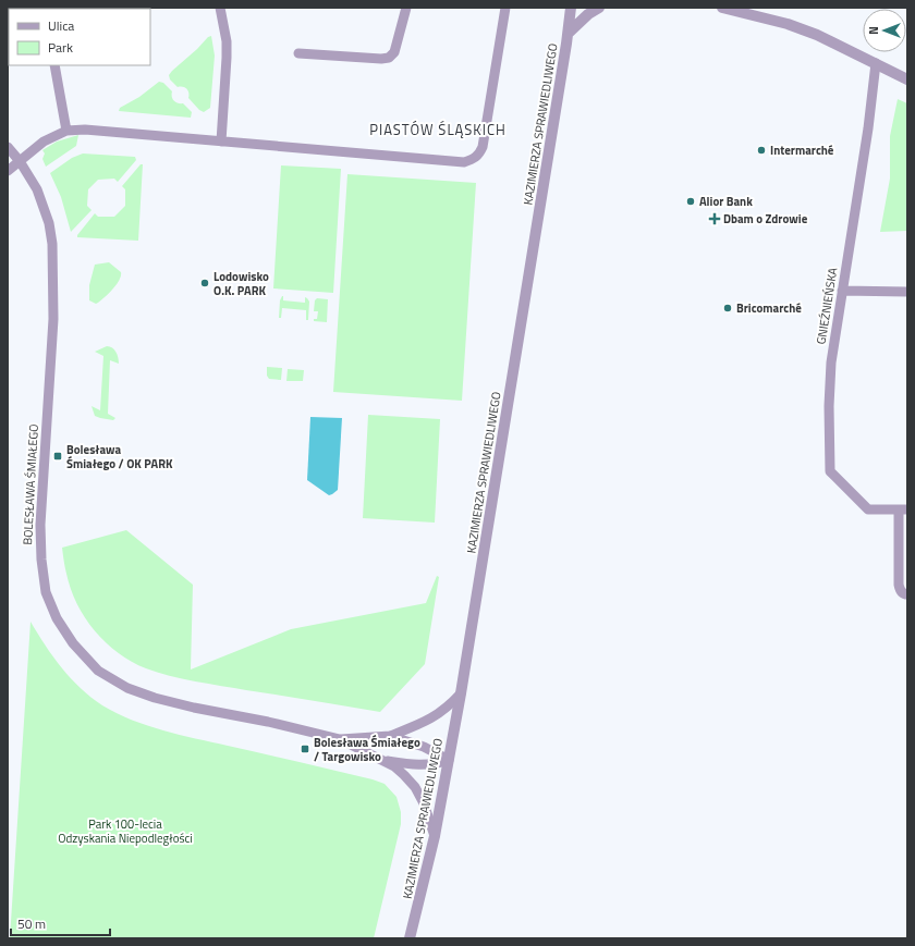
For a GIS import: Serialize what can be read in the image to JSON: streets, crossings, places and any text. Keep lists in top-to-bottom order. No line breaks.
{"streets":{"street":["KAZIMIERZA SPRAWIEDLIWEGO","GNIEŹNIEŃSKA","BOLESŁAWA ŚMIAŁEGO"]},"crossings":[["KAZIMIERZA SPRAWIEDLIWEGO","BOLESŁAWA ŚMIAŁEGO"]],"districts":["PIASTÓW ŚLĄSKICH"],"parks":["Park 100-lecia Odzyskania Niepodległości"],"places":{"other":["Intermarché","Alior Bank","Lodowisko O.K. PARK","Bricomarché"],"health":["Dbam o Zdrowie"],"transit":["Bolesława Śmiałego / OK PARK","Bolesława Śmiałego / Targowisko"]},"legend":["Ulica","Park"],"scale_bar":"50 m","north":"left"}
